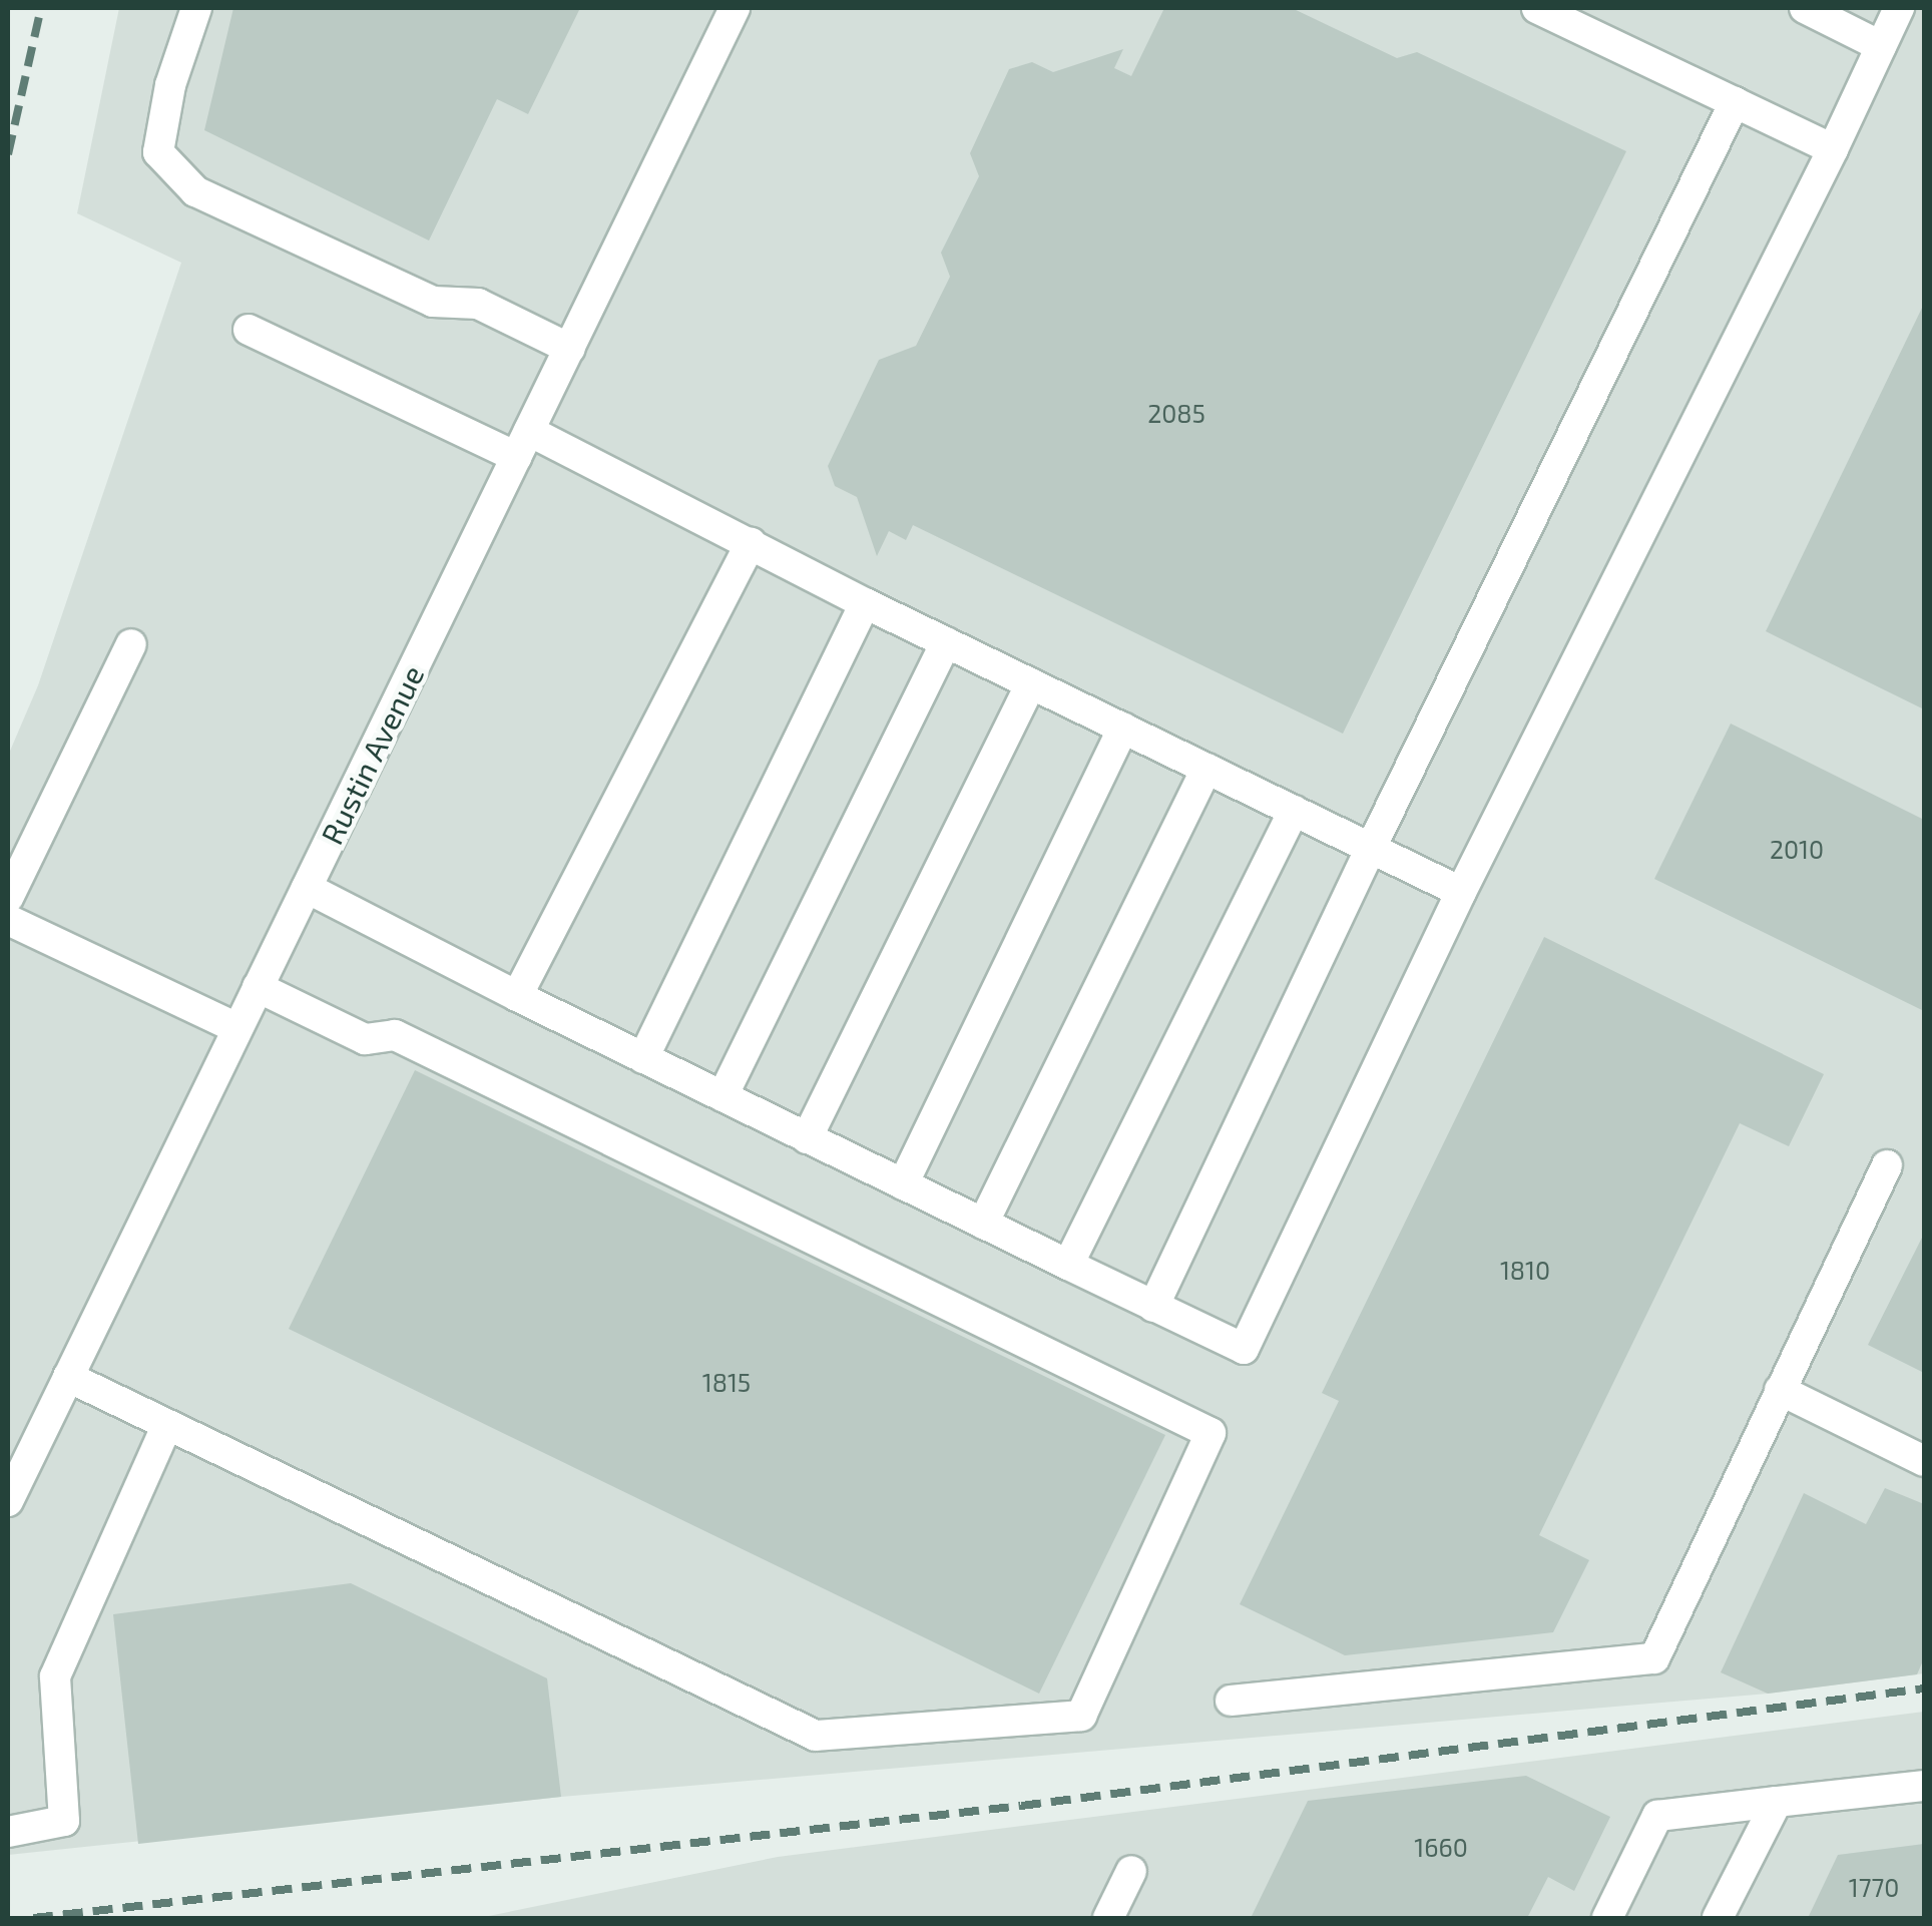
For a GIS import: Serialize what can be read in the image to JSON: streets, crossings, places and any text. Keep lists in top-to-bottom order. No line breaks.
{"streets":{"street":["Rustin Avenue"]},"house_numbers":["2085","2010","1810","1815","1660","1770"]}
